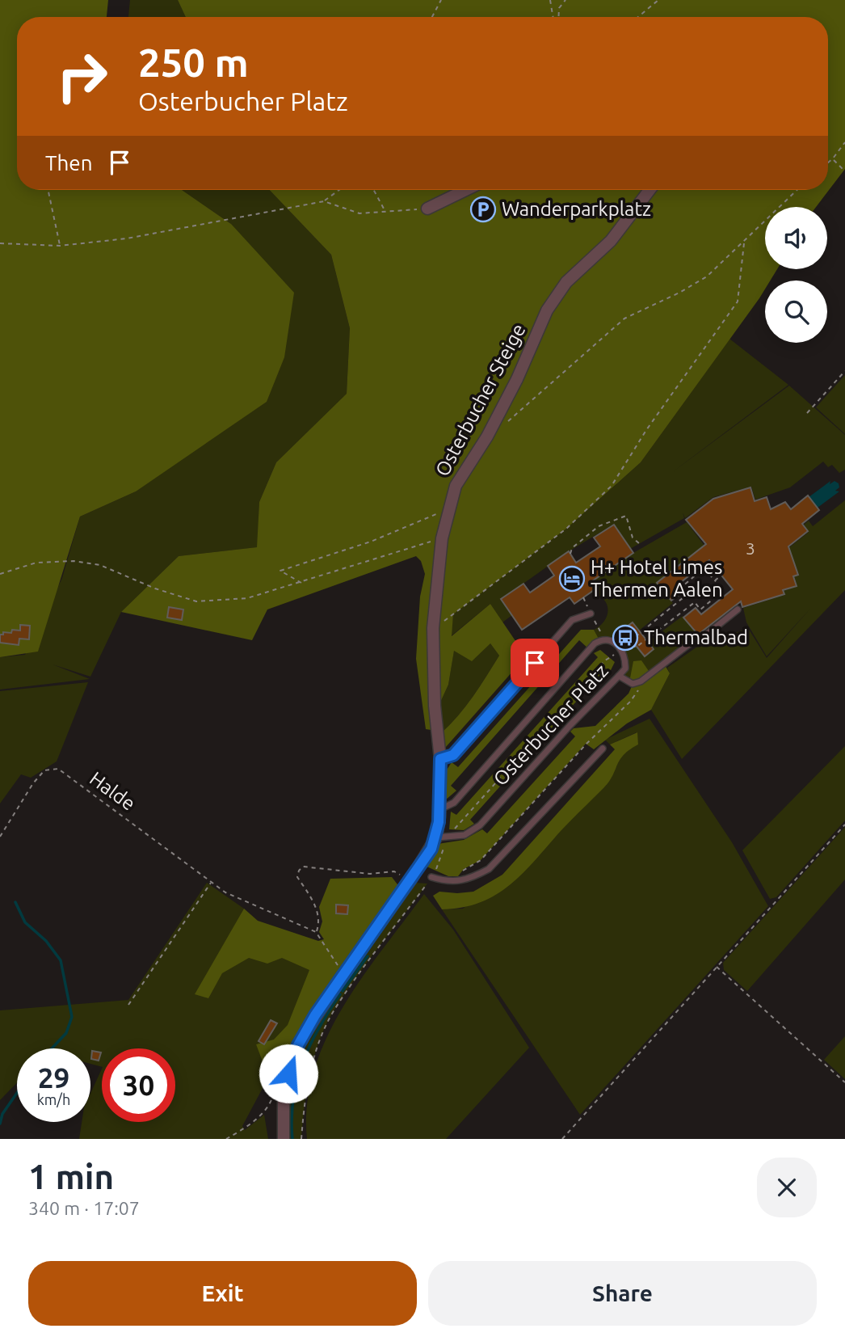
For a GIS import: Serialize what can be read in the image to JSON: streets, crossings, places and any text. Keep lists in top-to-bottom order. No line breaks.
{"streets":{"street":["Osterbucher Steige"],"lane":["Osterbucher Platz"],"path":["Halde"]},"crossings":[["Osterbucher Steige","Osterbucher Platz"]],"places":{"parking":["Wanderparkplatz"],"hotel":["H+ Hotel Limes Thermen Aalen"],"bus stop":["Thermalbad"]},"house_numbers":["3"],"page":{"turn":["250 m","Osterbucher Platz"],"then":"Then","speed":"29 km/h","limit":"30","heading":["1 min","340 m · 17:07"],"buttons":["Exit","Share"]}}
